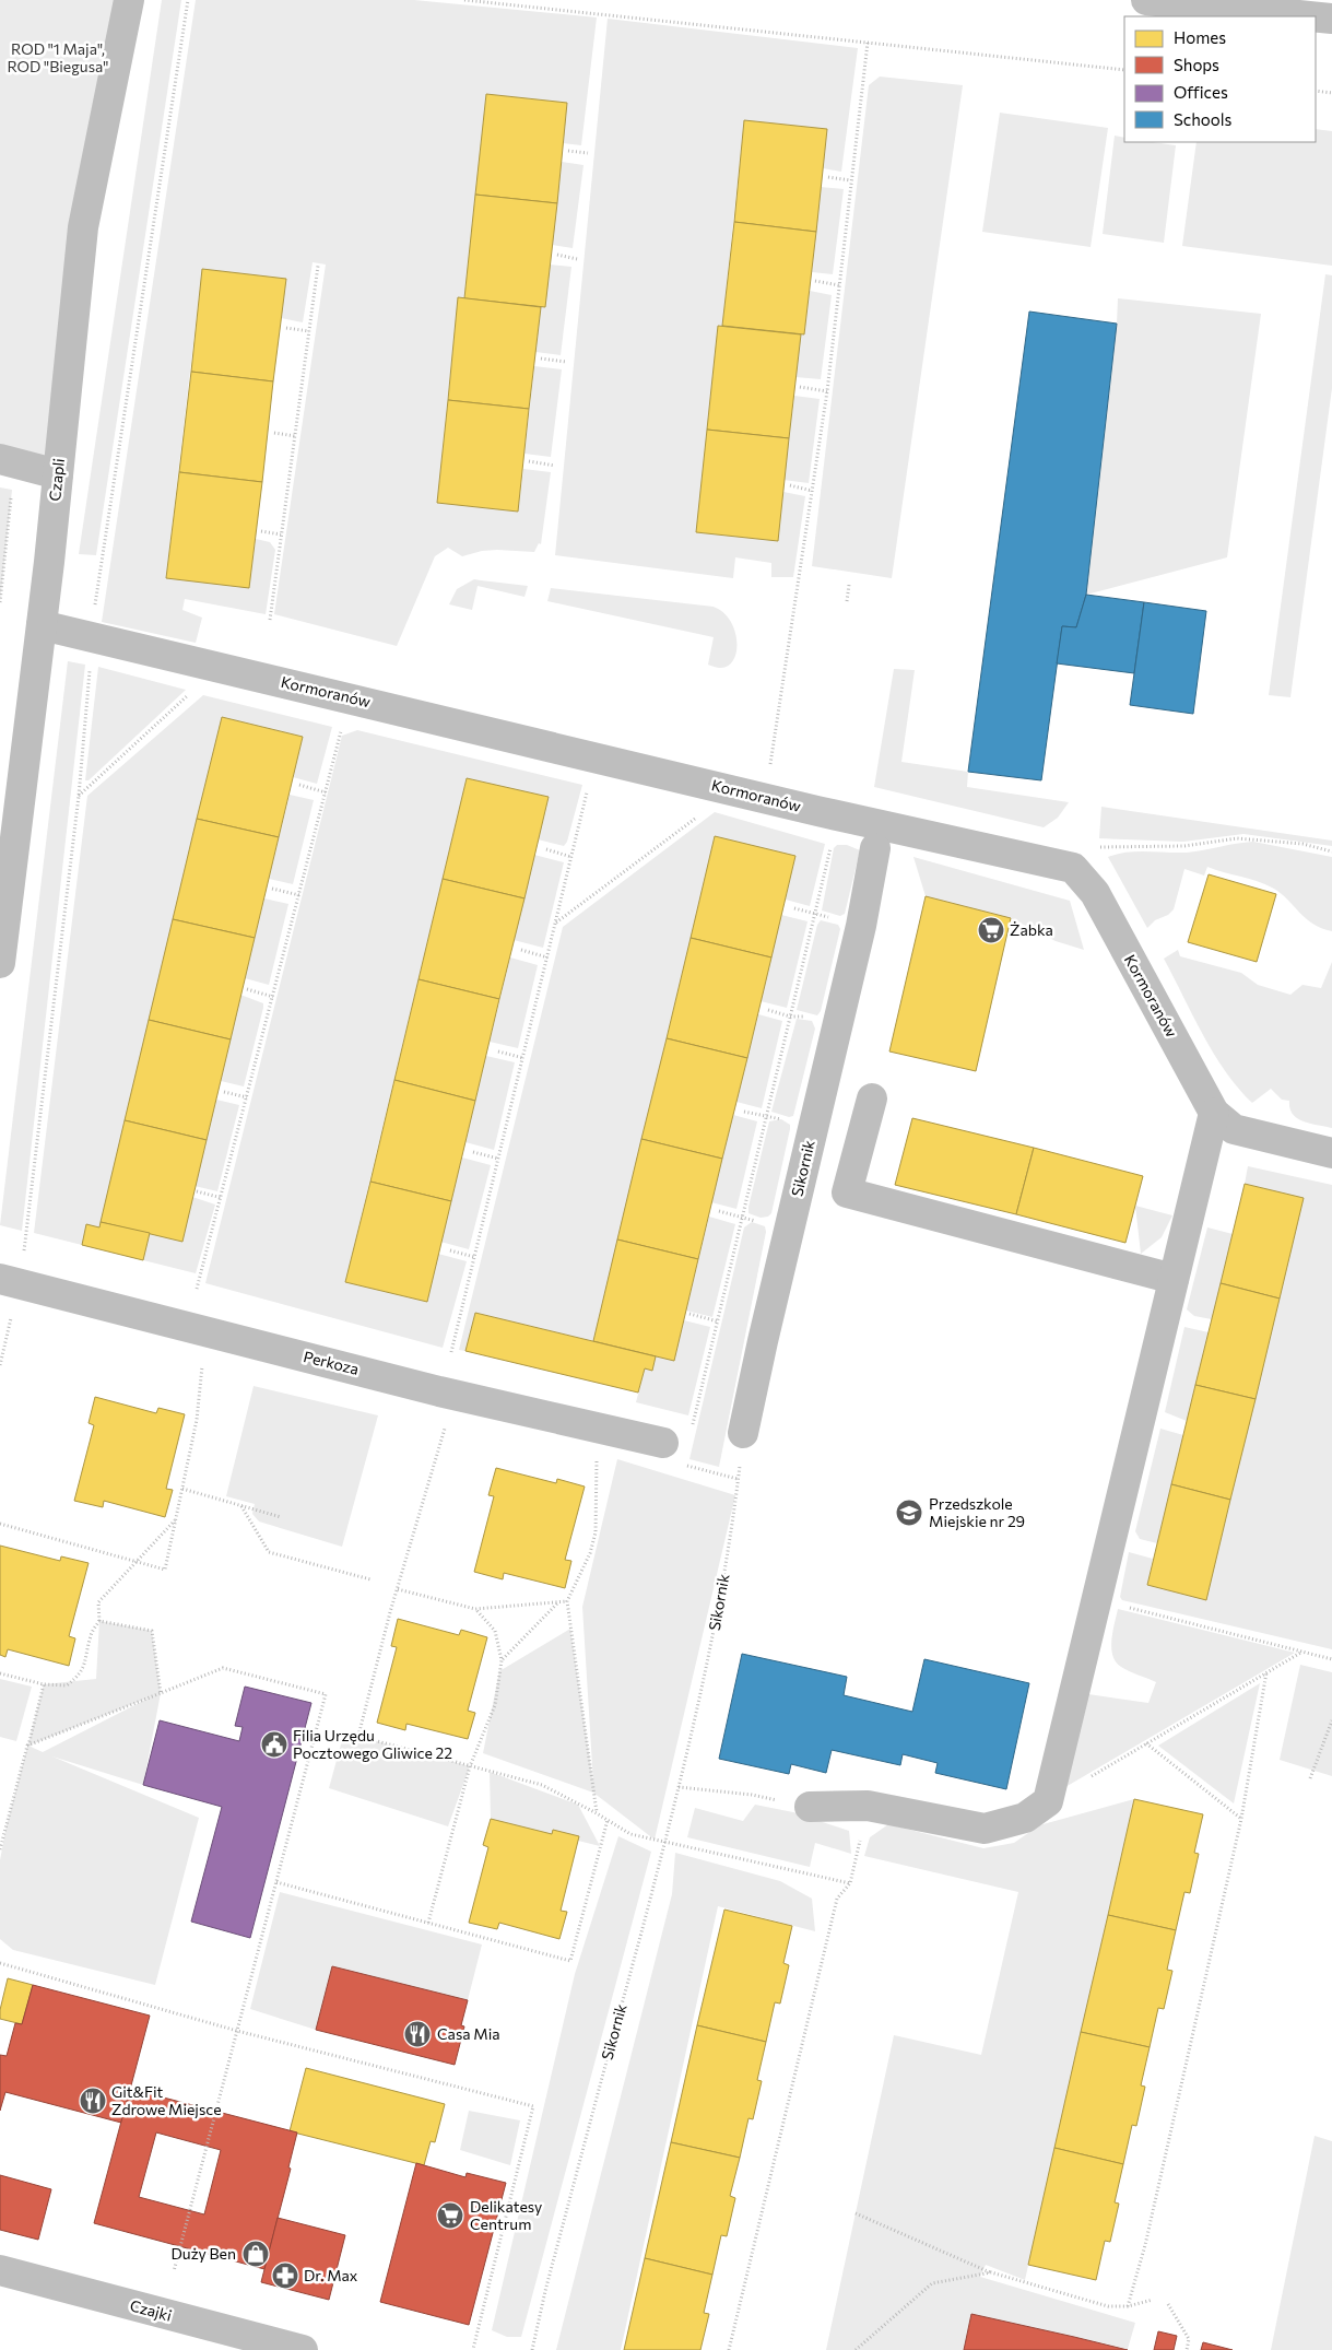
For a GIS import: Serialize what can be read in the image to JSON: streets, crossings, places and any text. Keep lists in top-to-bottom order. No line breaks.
{"streets":{"street":["Czapli","Kormoranów","Sikornik","Perkoza","Czajki"]},"crossings":[["Czapli","Kormoranów"]],"parks":["ROD \"1 Maja\", ROD \"Biegusa\""],"places":{"supermarket":["Żabka","Delikatesy Centrum"],"school or university":["Przedszkole Miejskie nr 29"],"public building":["Filia Urzędu Pocztowego Gliwice 22"],"restaurant":["Casa Mia","Git&Fit Zdrowe Miejsce"],"shop":["Duży Ben"],"pharmacy":["Dr. Max"]},"legend":["Homes","Shops","Offices","Schools"]}
